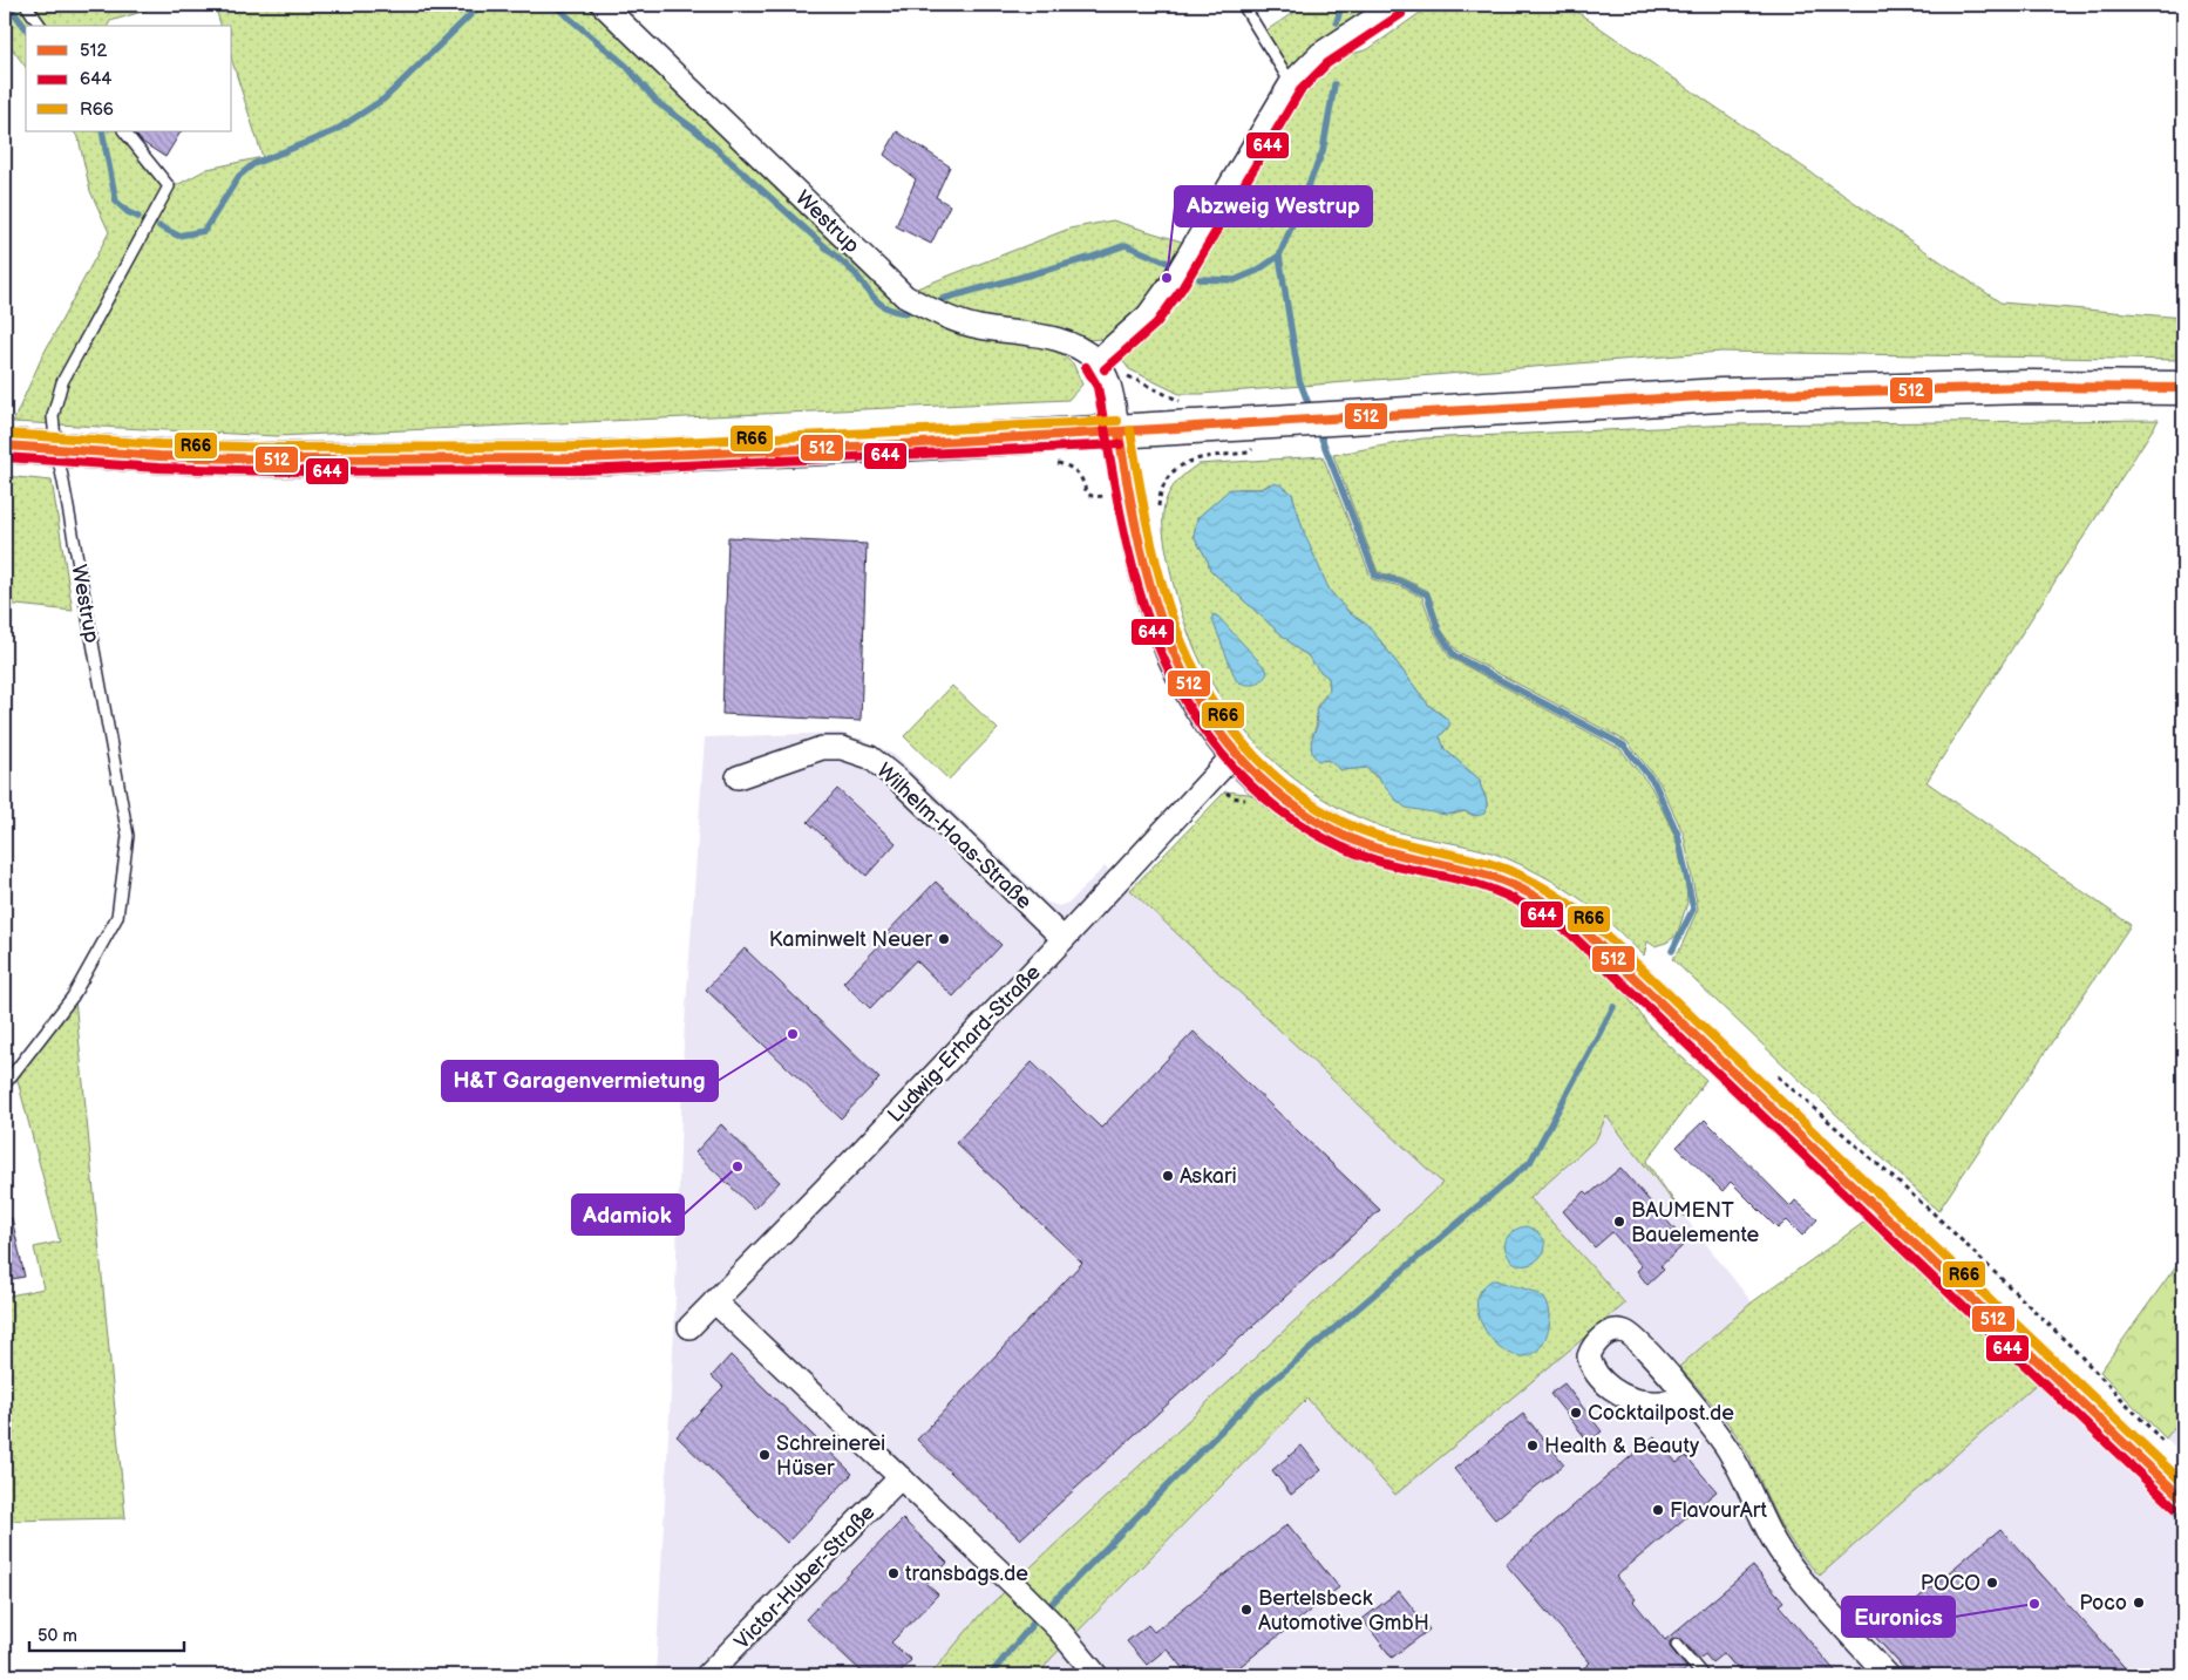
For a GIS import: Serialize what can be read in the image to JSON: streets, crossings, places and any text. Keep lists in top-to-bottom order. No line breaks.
{"streets":{"street":["Westrup","Wilhelm-Haas-Straße","Ludwig-Erhard-Straße","Victor-Huber-Straße"]},"crossings":[["Wilhelm-Haas-Straße","Ludwig-Erhard-Straße"]],"places":["Abzweig Westrup","Kaminwelt Neuer","H&T Garagenvermietung","Adamiok","Askari","BAUMENT Bauelemente","Cocktailpost.de","Health & Beauty","Schreinerei Hüser","FlavourArt","transbags.de","POCO","Poco","Euronics","Bertelsbeck Automotive GmbH"],"lines":["transit line 644","transit line 512","transit line R66"],"legend":["512","644","R66"],"scale_bar":"50 m"}
